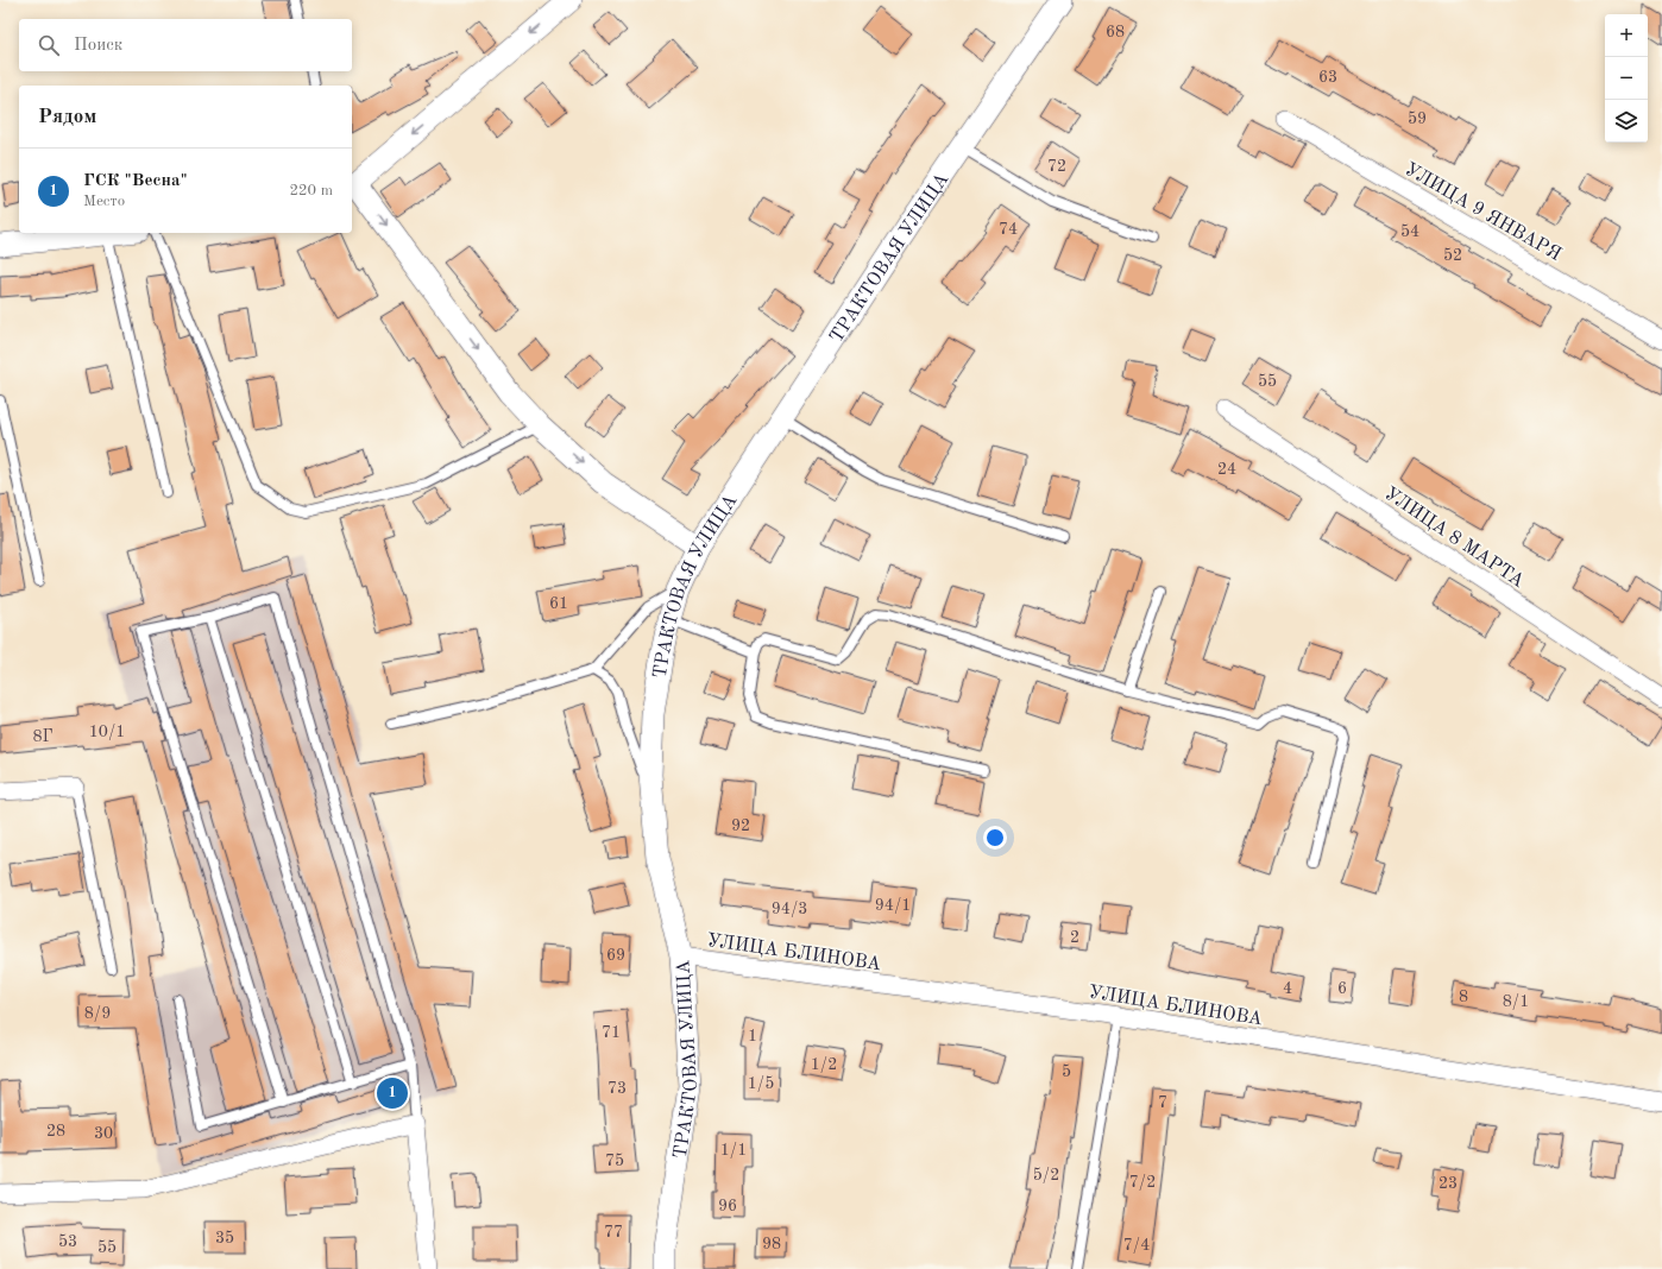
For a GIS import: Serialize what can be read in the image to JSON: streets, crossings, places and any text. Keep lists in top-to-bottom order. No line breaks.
{"streets":{"street":["УЛИЦА 9 ЯНВАРЯ","ТРАКТОВАЯ УЛИЦА","УЛИЦА 8 МАРТА","УЛИЦА БЛИНОВА"]},"crossings":[["ТРАКТОВАЯ УЛИЦА","УЛИЦА БЛИНОВА"]],"house_numbers":["68","63","59","72","74","54","52","55","24","61","10/1","8Г","92","94/1","94/3","2","69","4","6","8","8/1","8/9","71","1","1/2","5","1/5","73","7","28","30","1/1","75","5/2","7/2","23","96","77","35","53","98","7/4","55"],"page":{"map_buttons":["+","−"],"search":"Поиск","heading":"Рядом","list":[{"mark":"1","name":"ГСК \"Весна\"","note":"Место","value":"220 m"}],"pins":"1"}}
